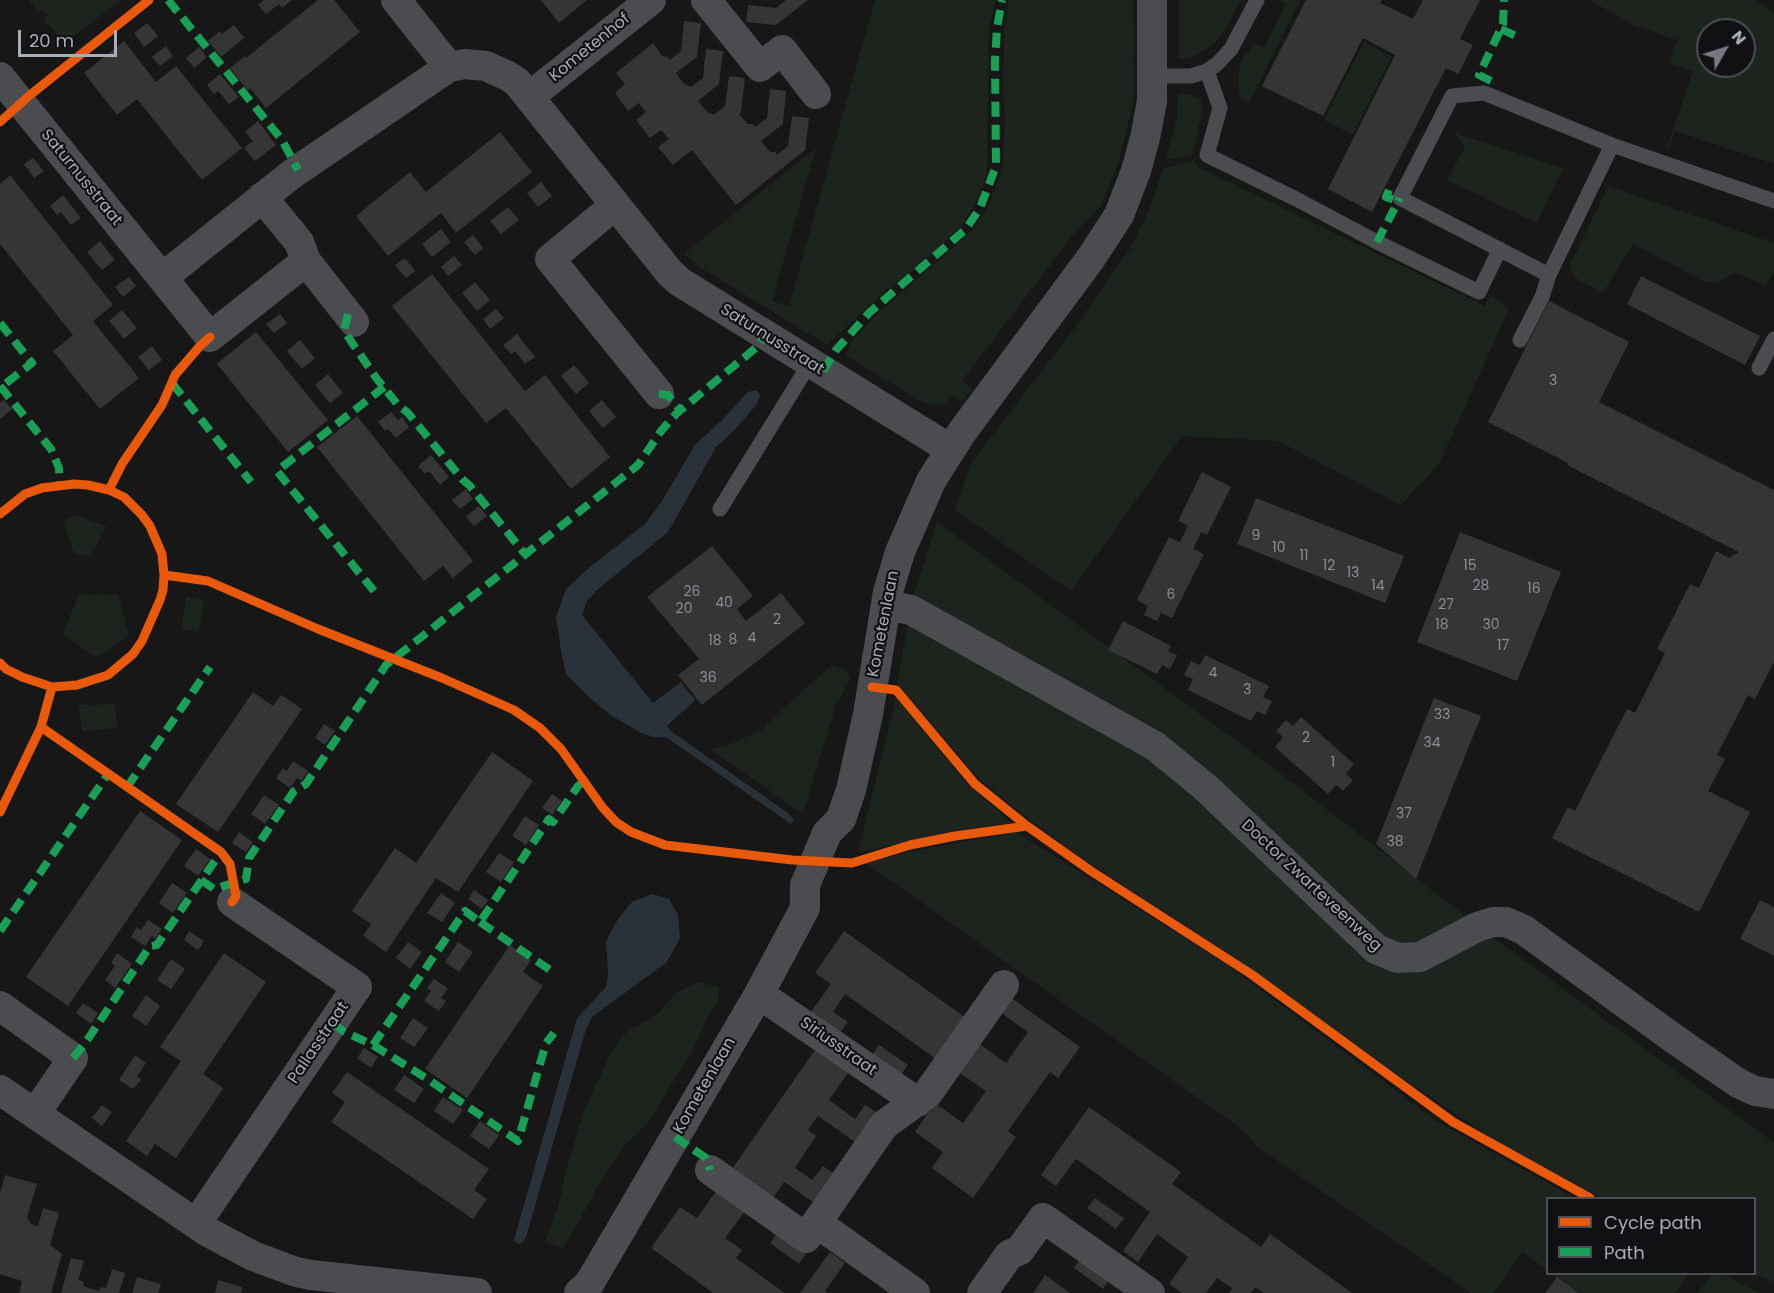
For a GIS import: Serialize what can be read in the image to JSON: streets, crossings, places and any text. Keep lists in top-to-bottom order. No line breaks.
{"streets":{"street":["Kometenhof","Saturnusstraat","Kometenlaan","Doctor Zwarteveenweg","Pallasstraat","Siriusstraat"]},"crossings":[["Kometenhof","Saturnusstraat"],["Saturnusstraat","Kometenlaan"],["Kometenlaan","Doctor Zwarteveenweg"],["Kometenlaan","Siriusstraat"]],"house_numbers":["3","9","10","11","12","15","13","14","28","16","26","6","40","27","20","2","18","30","4","8","18","17","4","36","3","33","2","34","1","37","38"],"legend":["Cycle path","Path"],"scale_bar":"20 m","north":"top right"}
